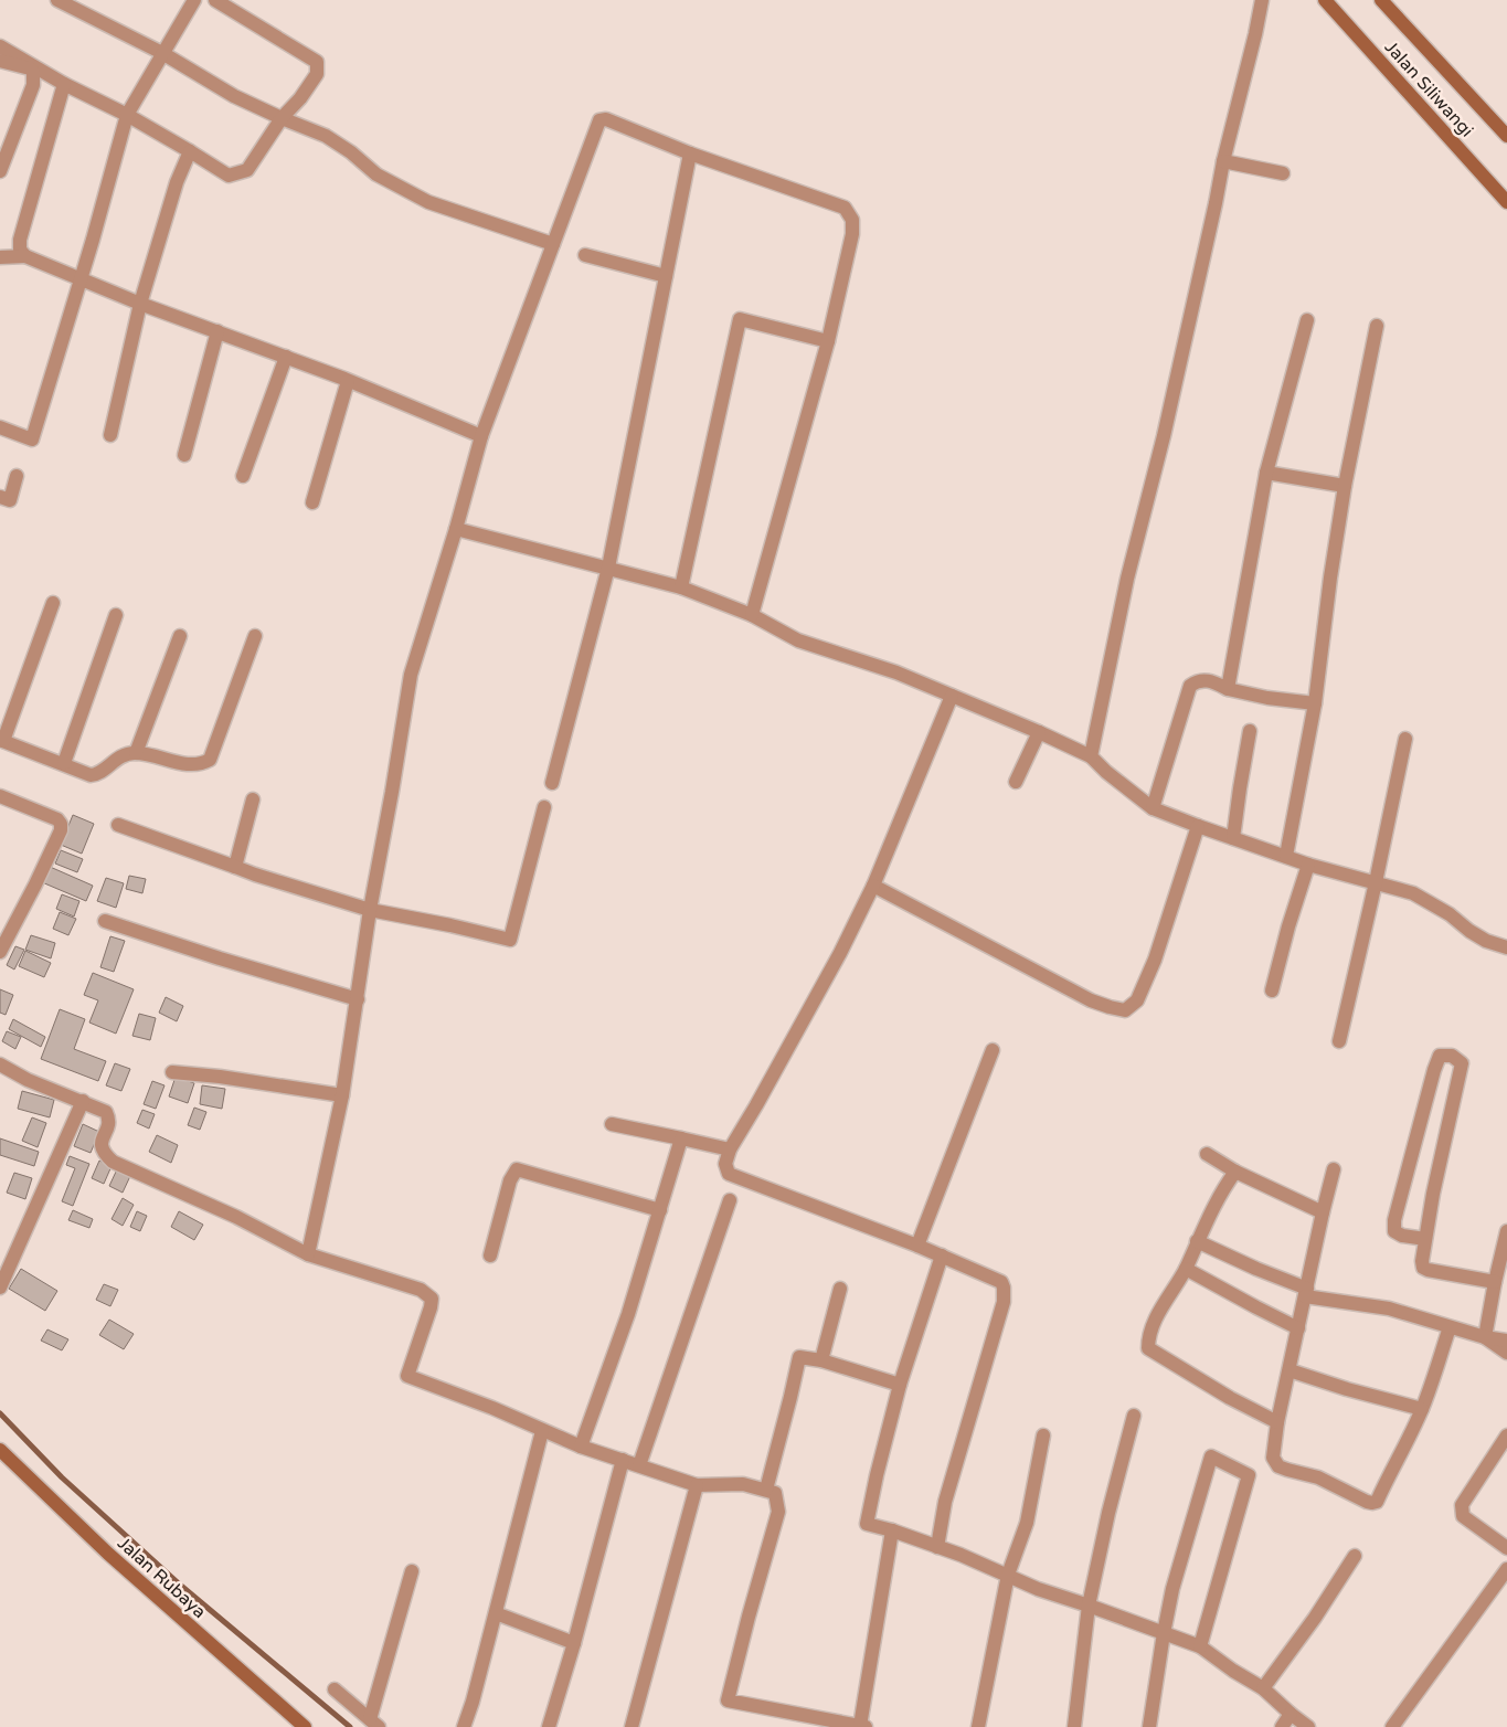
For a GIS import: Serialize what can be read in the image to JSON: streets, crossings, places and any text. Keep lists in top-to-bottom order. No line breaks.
{"streets":{"main road":["Jalan Siliwangi","Jalan Rubaya"]}}
